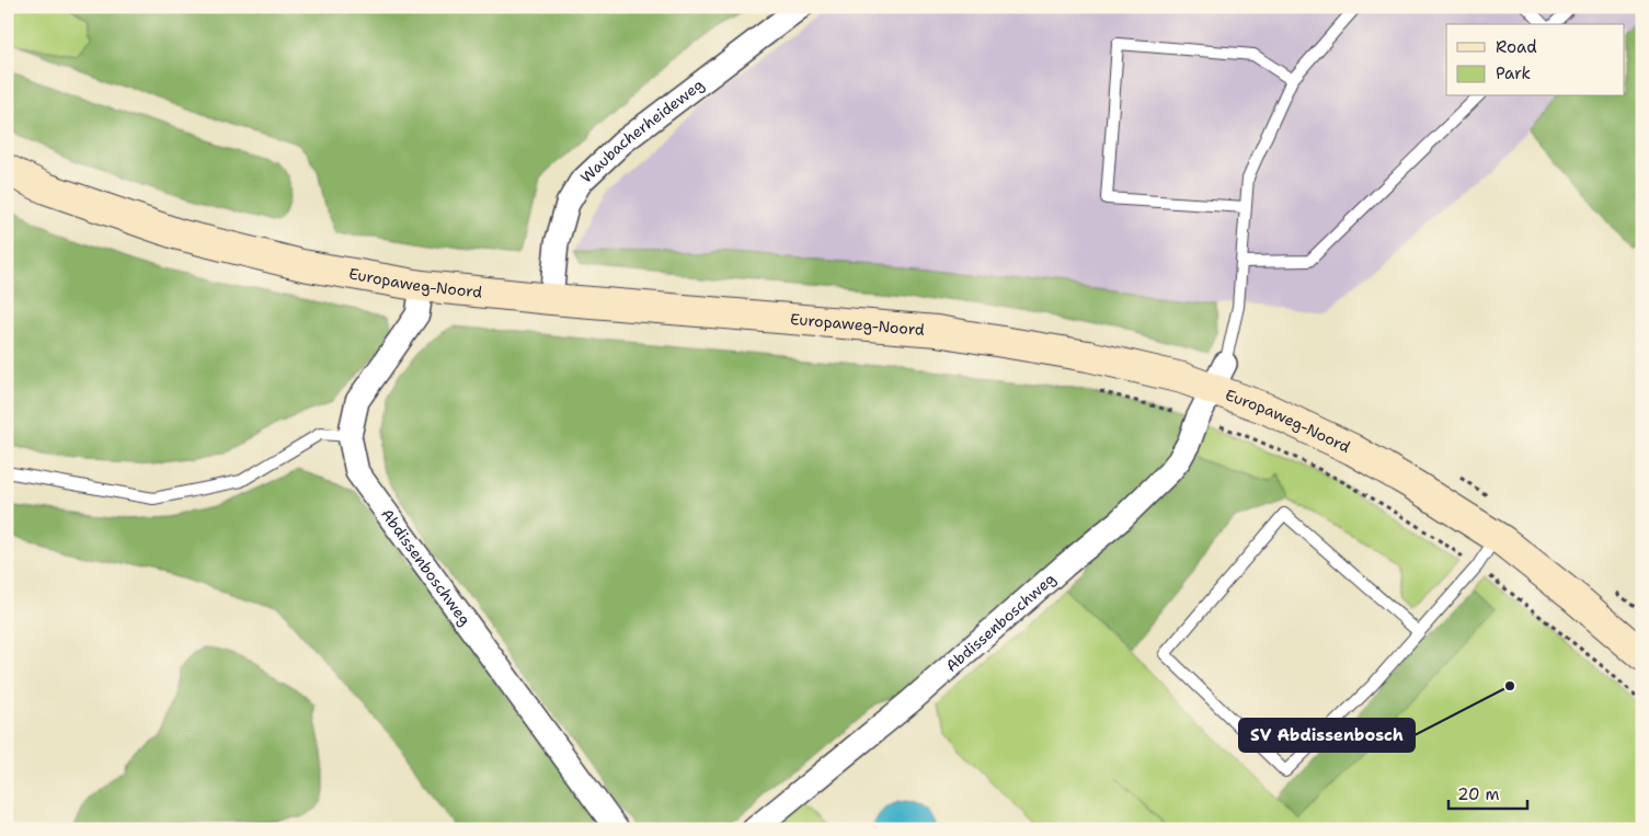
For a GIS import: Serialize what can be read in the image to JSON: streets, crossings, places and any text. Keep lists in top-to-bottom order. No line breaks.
{"streets":{"street":["Waubacherheideweg","Europaweg-Noord","Abdissenboschweg"]},"crossings":[["Waubacherheideweg","Europaweg-Noord"],["Europaweg-Noord","Abdissenboschweg"]],"places":["SV Abdissenbosch"],"legend":["Road","Park"],"scale_bar":"20 m"}
